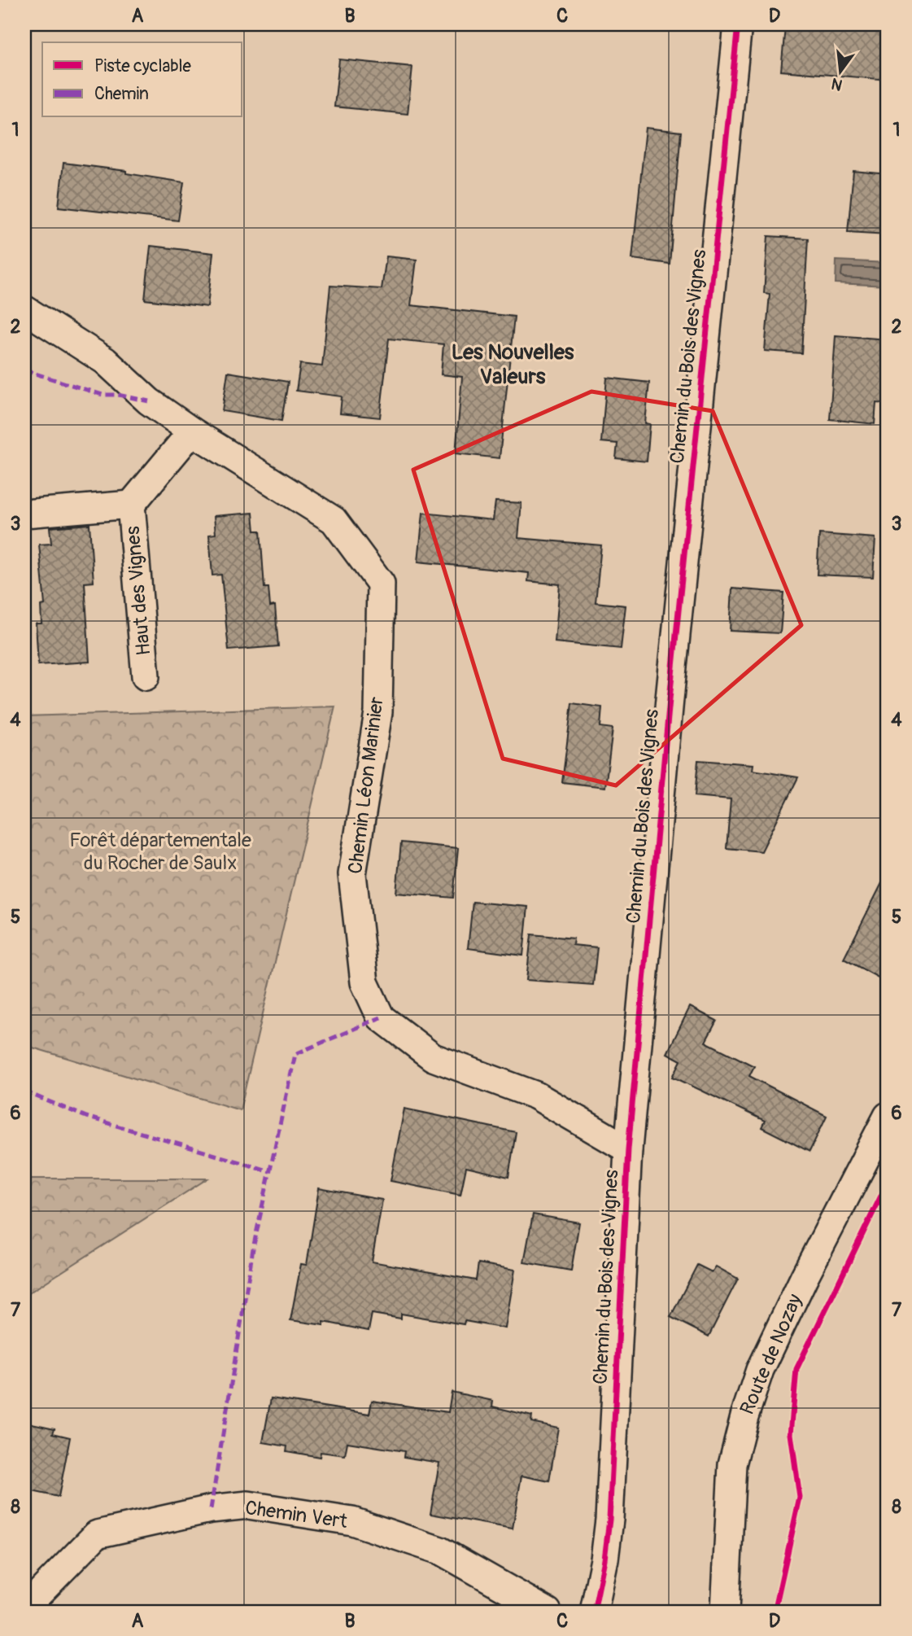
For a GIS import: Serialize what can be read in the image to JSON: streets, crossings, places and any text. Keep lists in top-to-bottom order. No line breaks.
{"streets":{"street":["Chemin du Bois des Vignes","Haut des Vignes","Chemin Léon Marinier","Route de Nozay","Chemin Vert"]},"crossings":[["Chemin du Bois des Vignes","Chemin Léon Marinier"],["Haut des Vignes","Chemin Léon Marinier"]],"districts":["Les Nouvelles Valeurs"],"parks":["Forêt départementale du Rocher de Saulx"],"legend":["Piste cyclable","Chemin"],"north":"bottom","grid":{"columns":["A","B","C","D"],"rows":["1","2","3","4","5","6","7","8"]}}
